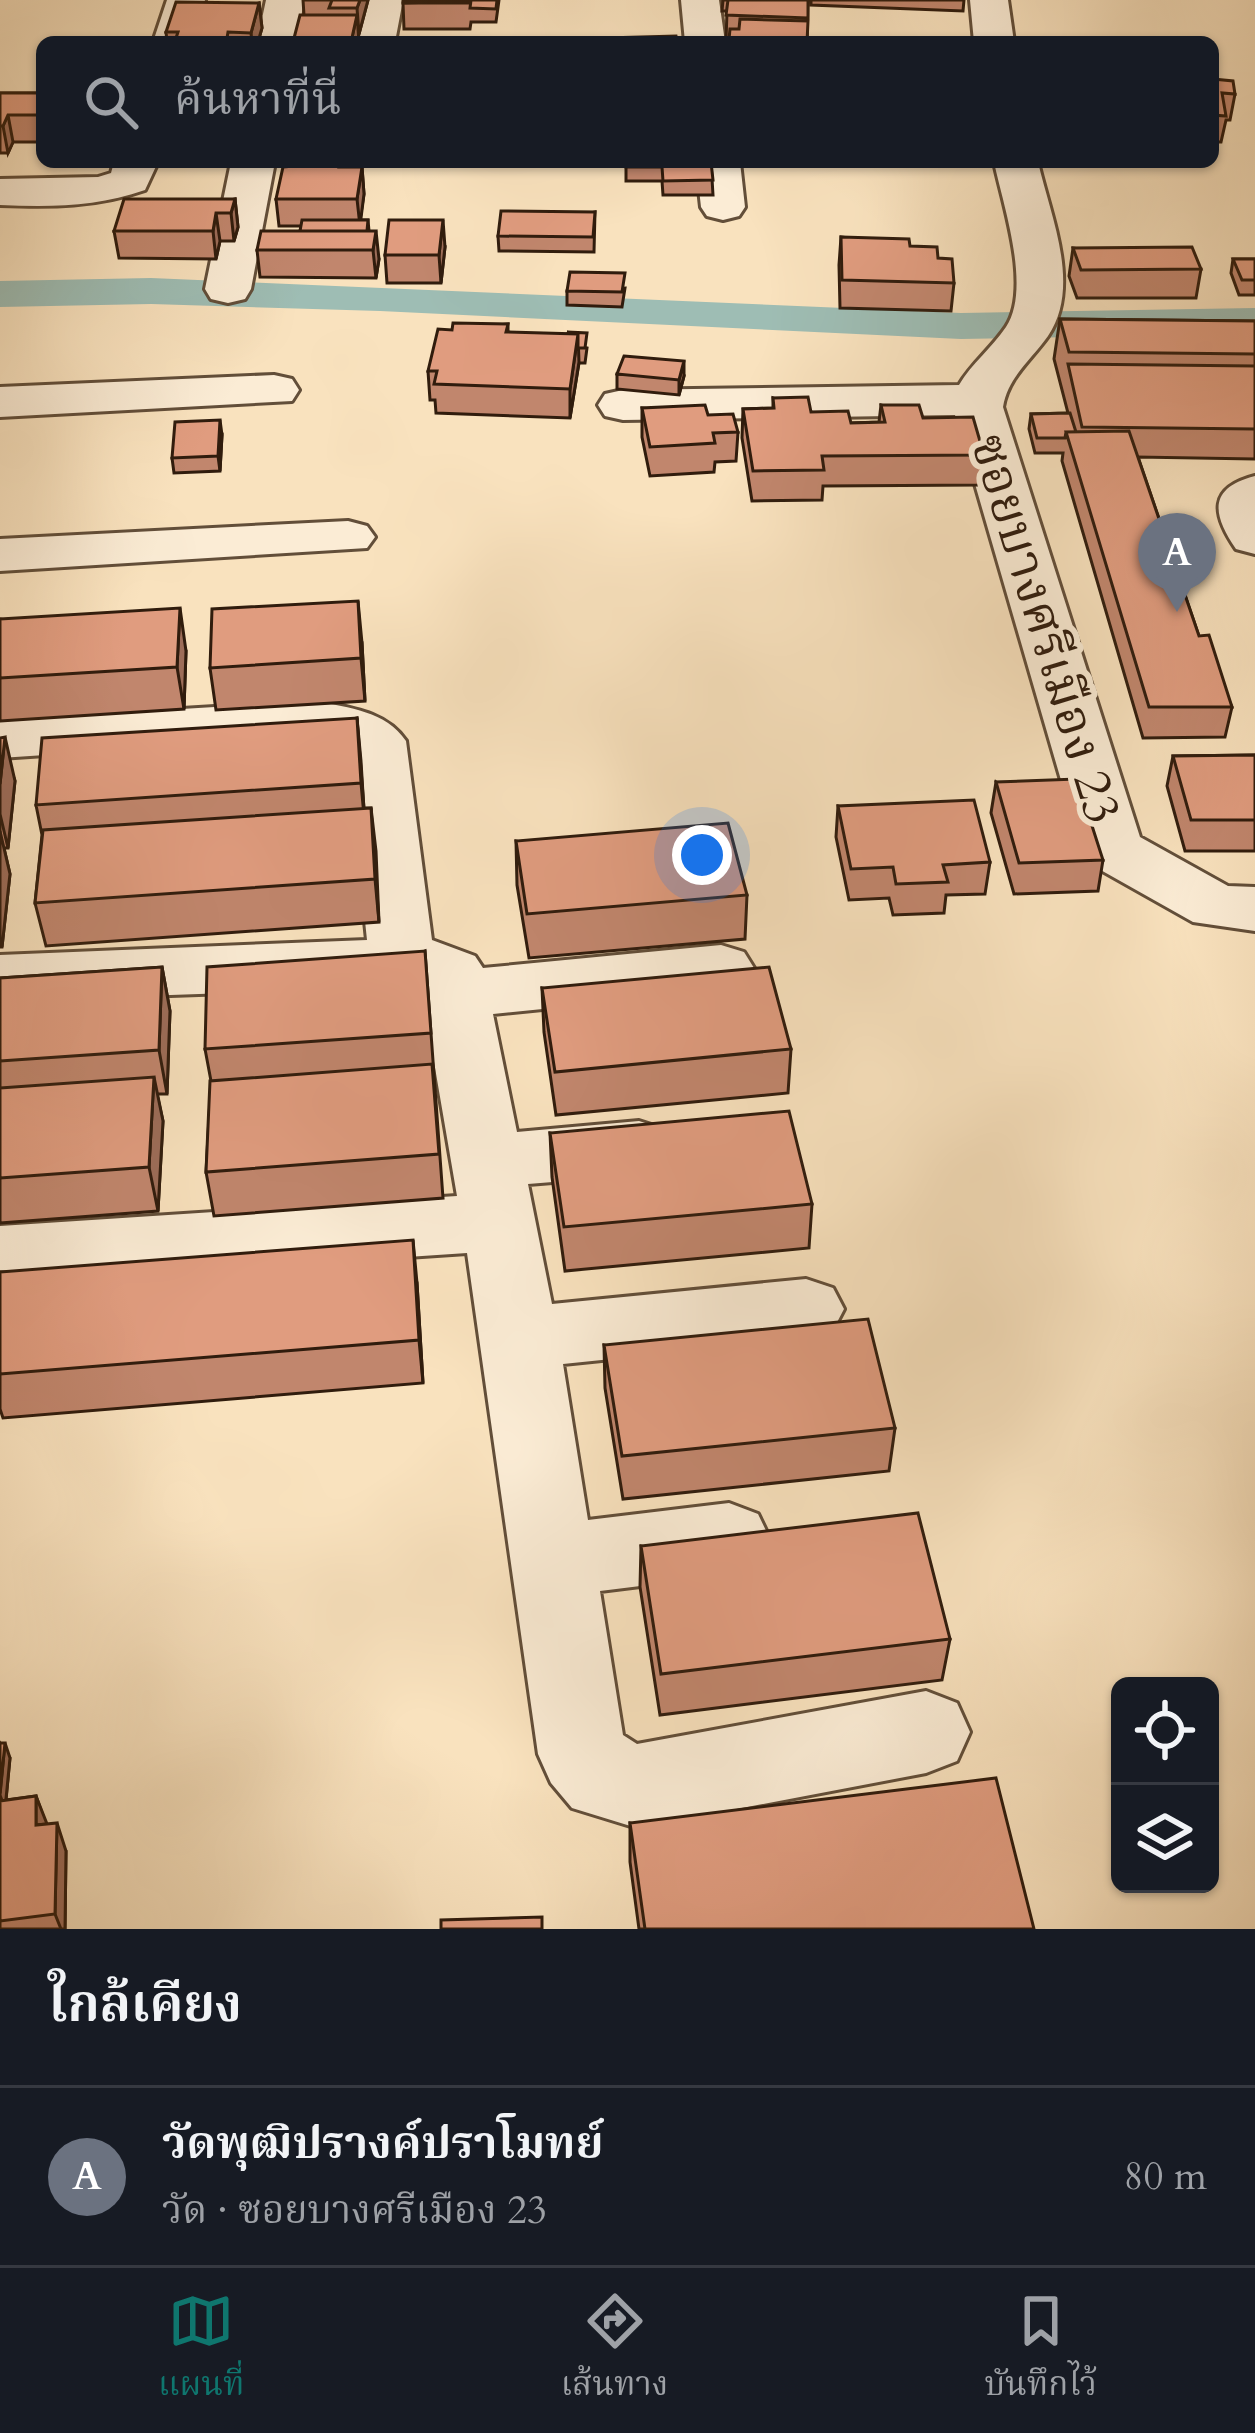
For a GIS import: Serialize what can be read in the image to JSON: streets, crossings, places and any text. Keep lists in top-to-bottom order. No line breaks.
{"streets":{"street":["ซอยบางศรีเมือง 23"]},"page":{"search":"ค้นหาที่นี่","pins":"A","heading":"ใกล้เคียง","list":[{"mark":"A","name":"วัดพุฒิปรางค์ปราโมทย์","note":"วัด · ซอยบางศรีเมือง 23","value":"80 m"}],"nav":["แผนที่","เส้นทาง","บันทึกไว้"]}}
